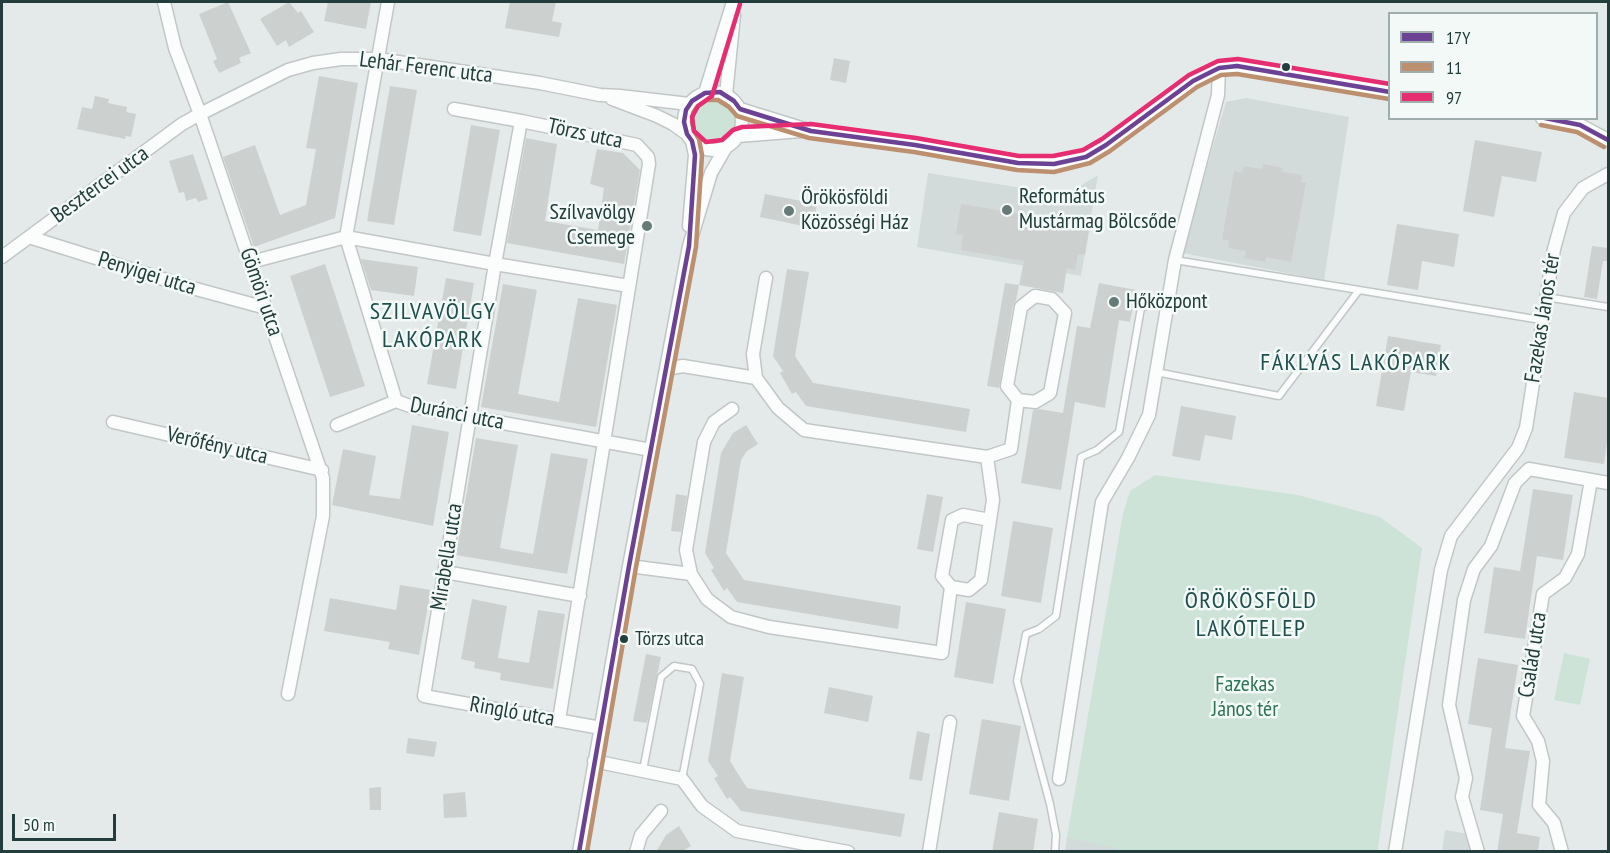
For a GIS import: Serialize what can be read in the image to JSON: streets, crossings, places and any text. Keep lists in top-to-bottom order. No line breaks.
{"streets":{"street":["Lehár Ferenc utca","Törzs utca","Besztercei utca","Penyigei utca","Gömöri utca","Fazekas János tér","Duránci utca","Verőfény utca","Mirabella utca","Család utca","Ringló utca"]},"crossings":[["Lehár Ferenc utca","Besztercei utca"],["Lehár Ferenc utca","Gömöri utca"],["Törzs utca","Duránci utca"],["Törzs utca","Mirabella utca"],["Törzs utca","Ringló utca"],["Besztercei utca","Penyigei utca"],["Besztercei utca","Gömöri utca"],["Penyigei utca","Gömöri utca"],["Gömöri utca","Verőfény utca"],["Duránci utca","Mirabella utca"],["Mirabella utca","Ringló utca"]],"districts":["SZILVAVÖLGY LAKÓPARK","FÁKLYÁS LAKÓPARK","ÖRÖKÖSFÖLD LAKÓTELEP"],"parks":["Fazekas János tér"],"places":["Református Mustármag Bölcsőde","Örökösföldi Közösségi Ház","Szílvavölgy Csemege","Hőközpont","Törzs utca"],"lines":["transit line 97","transit line 17Y","transit line 11"],"legend":["17Y","11","97"],"scale_bar":"50 m"}
